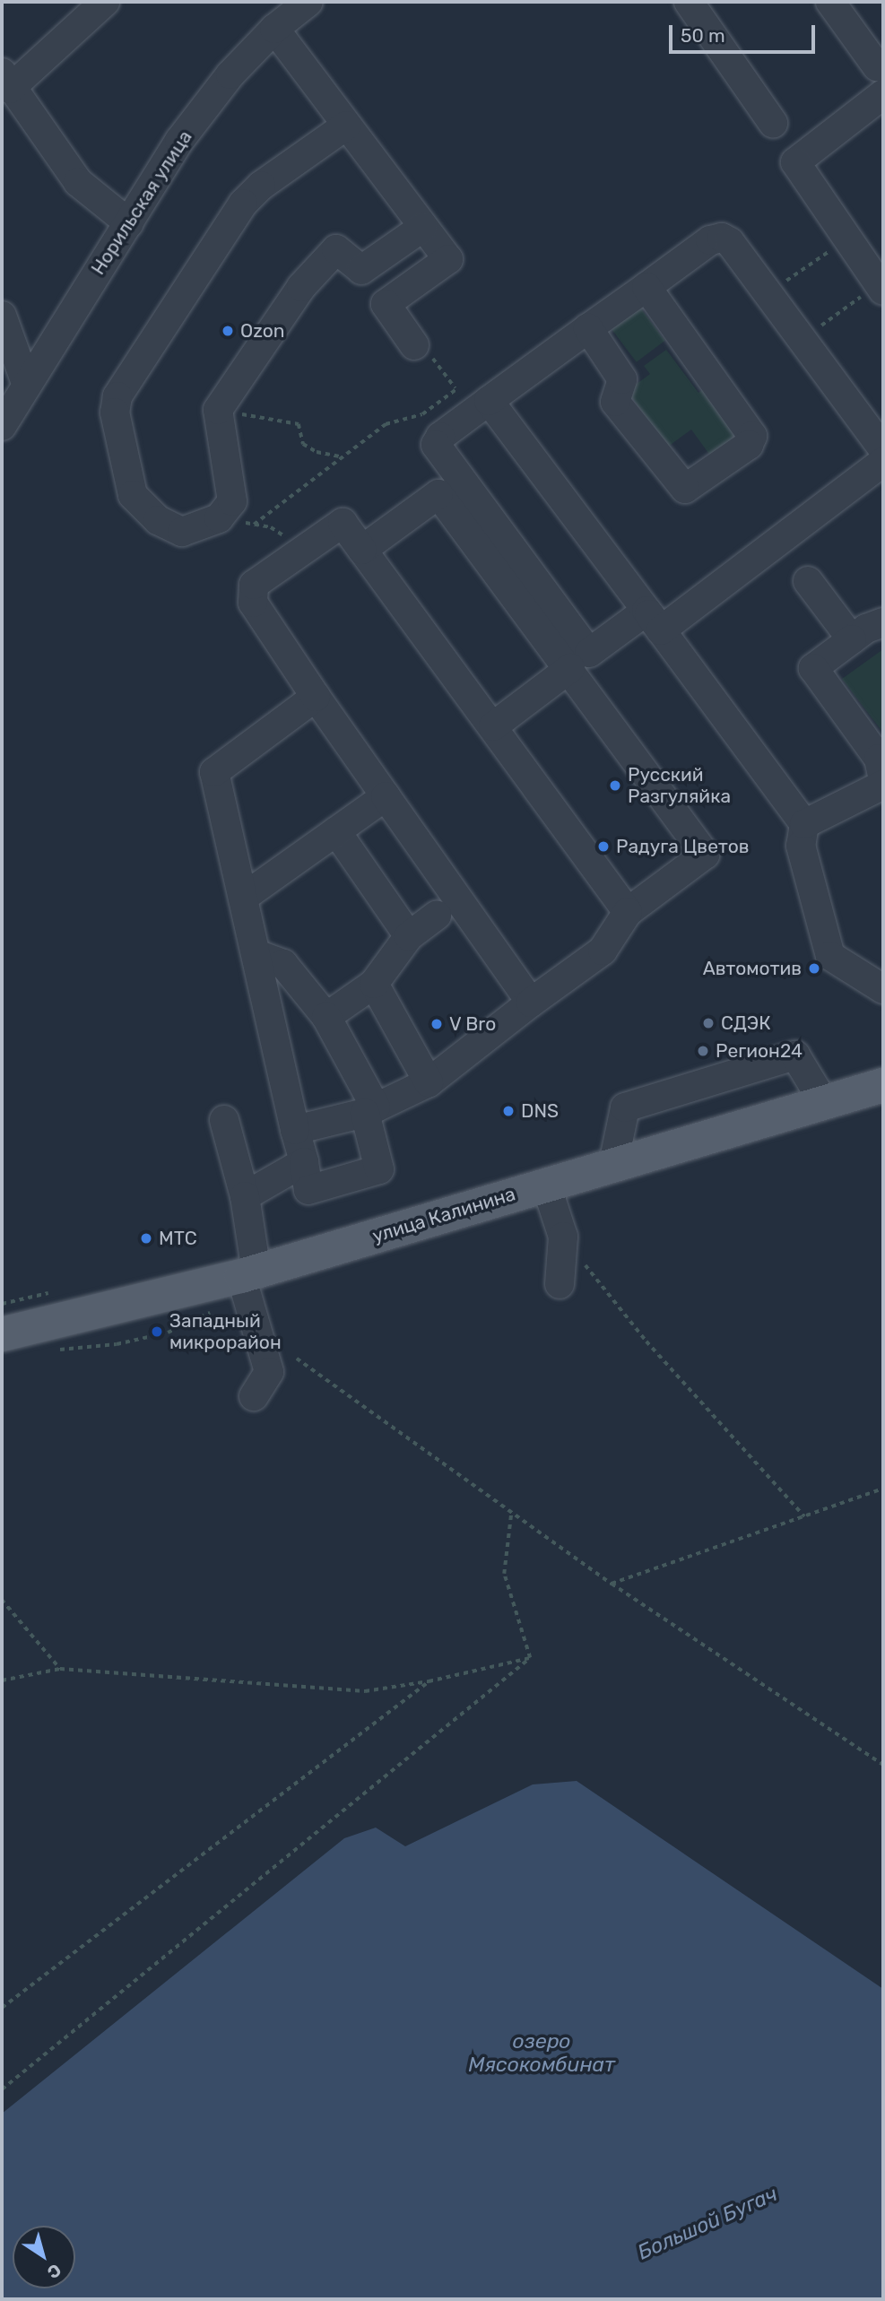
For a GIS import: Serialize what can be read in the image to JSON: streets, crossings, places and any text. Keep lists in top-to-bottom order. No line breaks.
{"streets":{"main road":["улица Калинина"],"street":["Норильская улица"]},"water":["озеро Мясокомбинат","Большой Бугач"],"places":["Ozon","Русский Разгуляйка","Радуга Цветов","Автомотив","СДЭК","V Bro","Регион24","DNS","МТС","Западный микрорайон"],"scale_bar":"50 m","north":"bottom right"}
